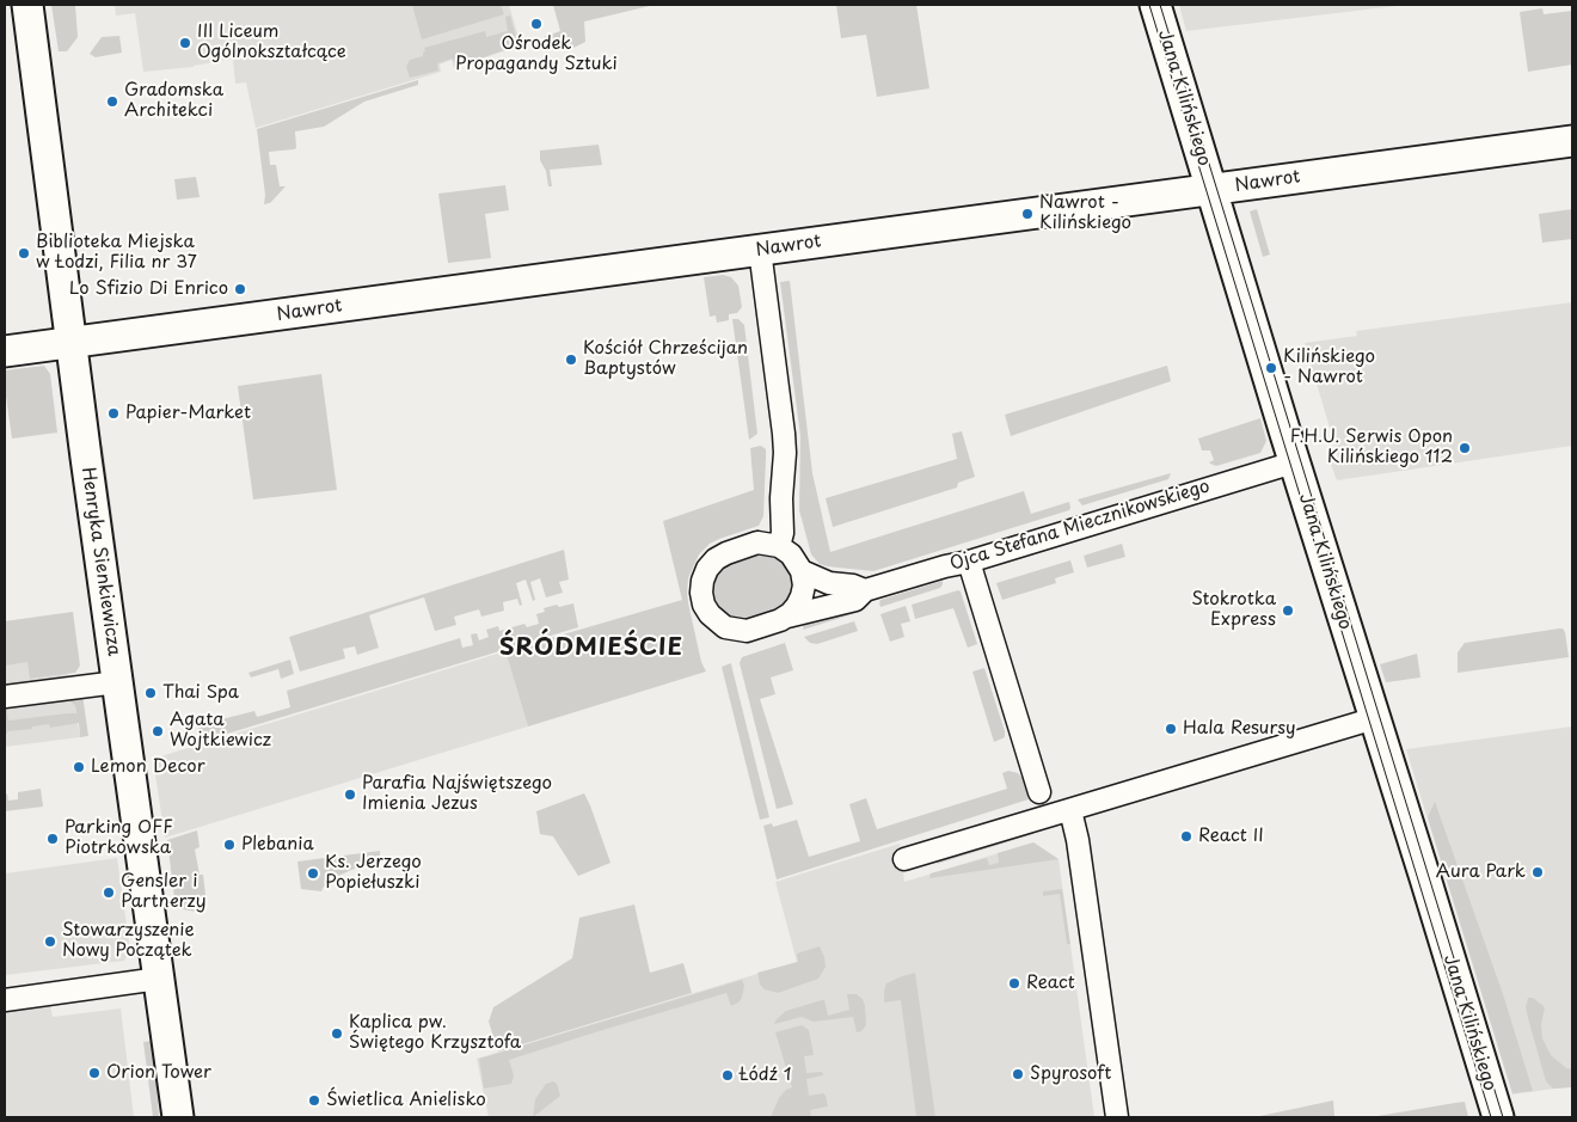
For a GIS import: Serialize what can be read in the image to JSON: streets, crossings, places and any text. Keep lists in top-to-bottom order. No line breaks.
{"streets":{"street":["Jana Kilińskiego","Nawrot","Ojca Stefana Miecznikowskiego","Henryka Sienkiewicza"]},"crossings":[["Jana Kilińskiego","Nawrot"],["Jana Kilińskiego","Ojca Stefana Miecznikowskiego"],["Nawrot","Henryka Sienkiewicza"]],"districts":["ŚRÓDMIEŚCIE"],"places":["Ośrodek Propagandy Sztuki","III Liceum Ogólnokształcące","Gradomska Architekci","Nawrot - Kilińskiego","Biblioteka Miejska w Łodzi, Filia nr 37","Lo Sfizio Di Enrico","Kościół Chrześcijan Baptystów","Kilińskiego - Nawrot","Papier-Market","F.H.U. Serwis Opon Kilińskiego 112","Stokrotka Express","Thai Spa","Hala Resursy","Agata Wojtkiewicz","Lemon Decor","Parafia Najświętszego Imienia Jezus","React II","Parking OFF Piotrkowska","Plebania","Aura Park","Ks. Jerzego Popiełuszki","Gensler i Partnerzy","Stowarzyszenie Nowy Początek","React","Kaplica pw. Świętego Krzysztofa","Orion Tower","Spyrosoft","Łódź 1","Świetlica Anielisko"]}
